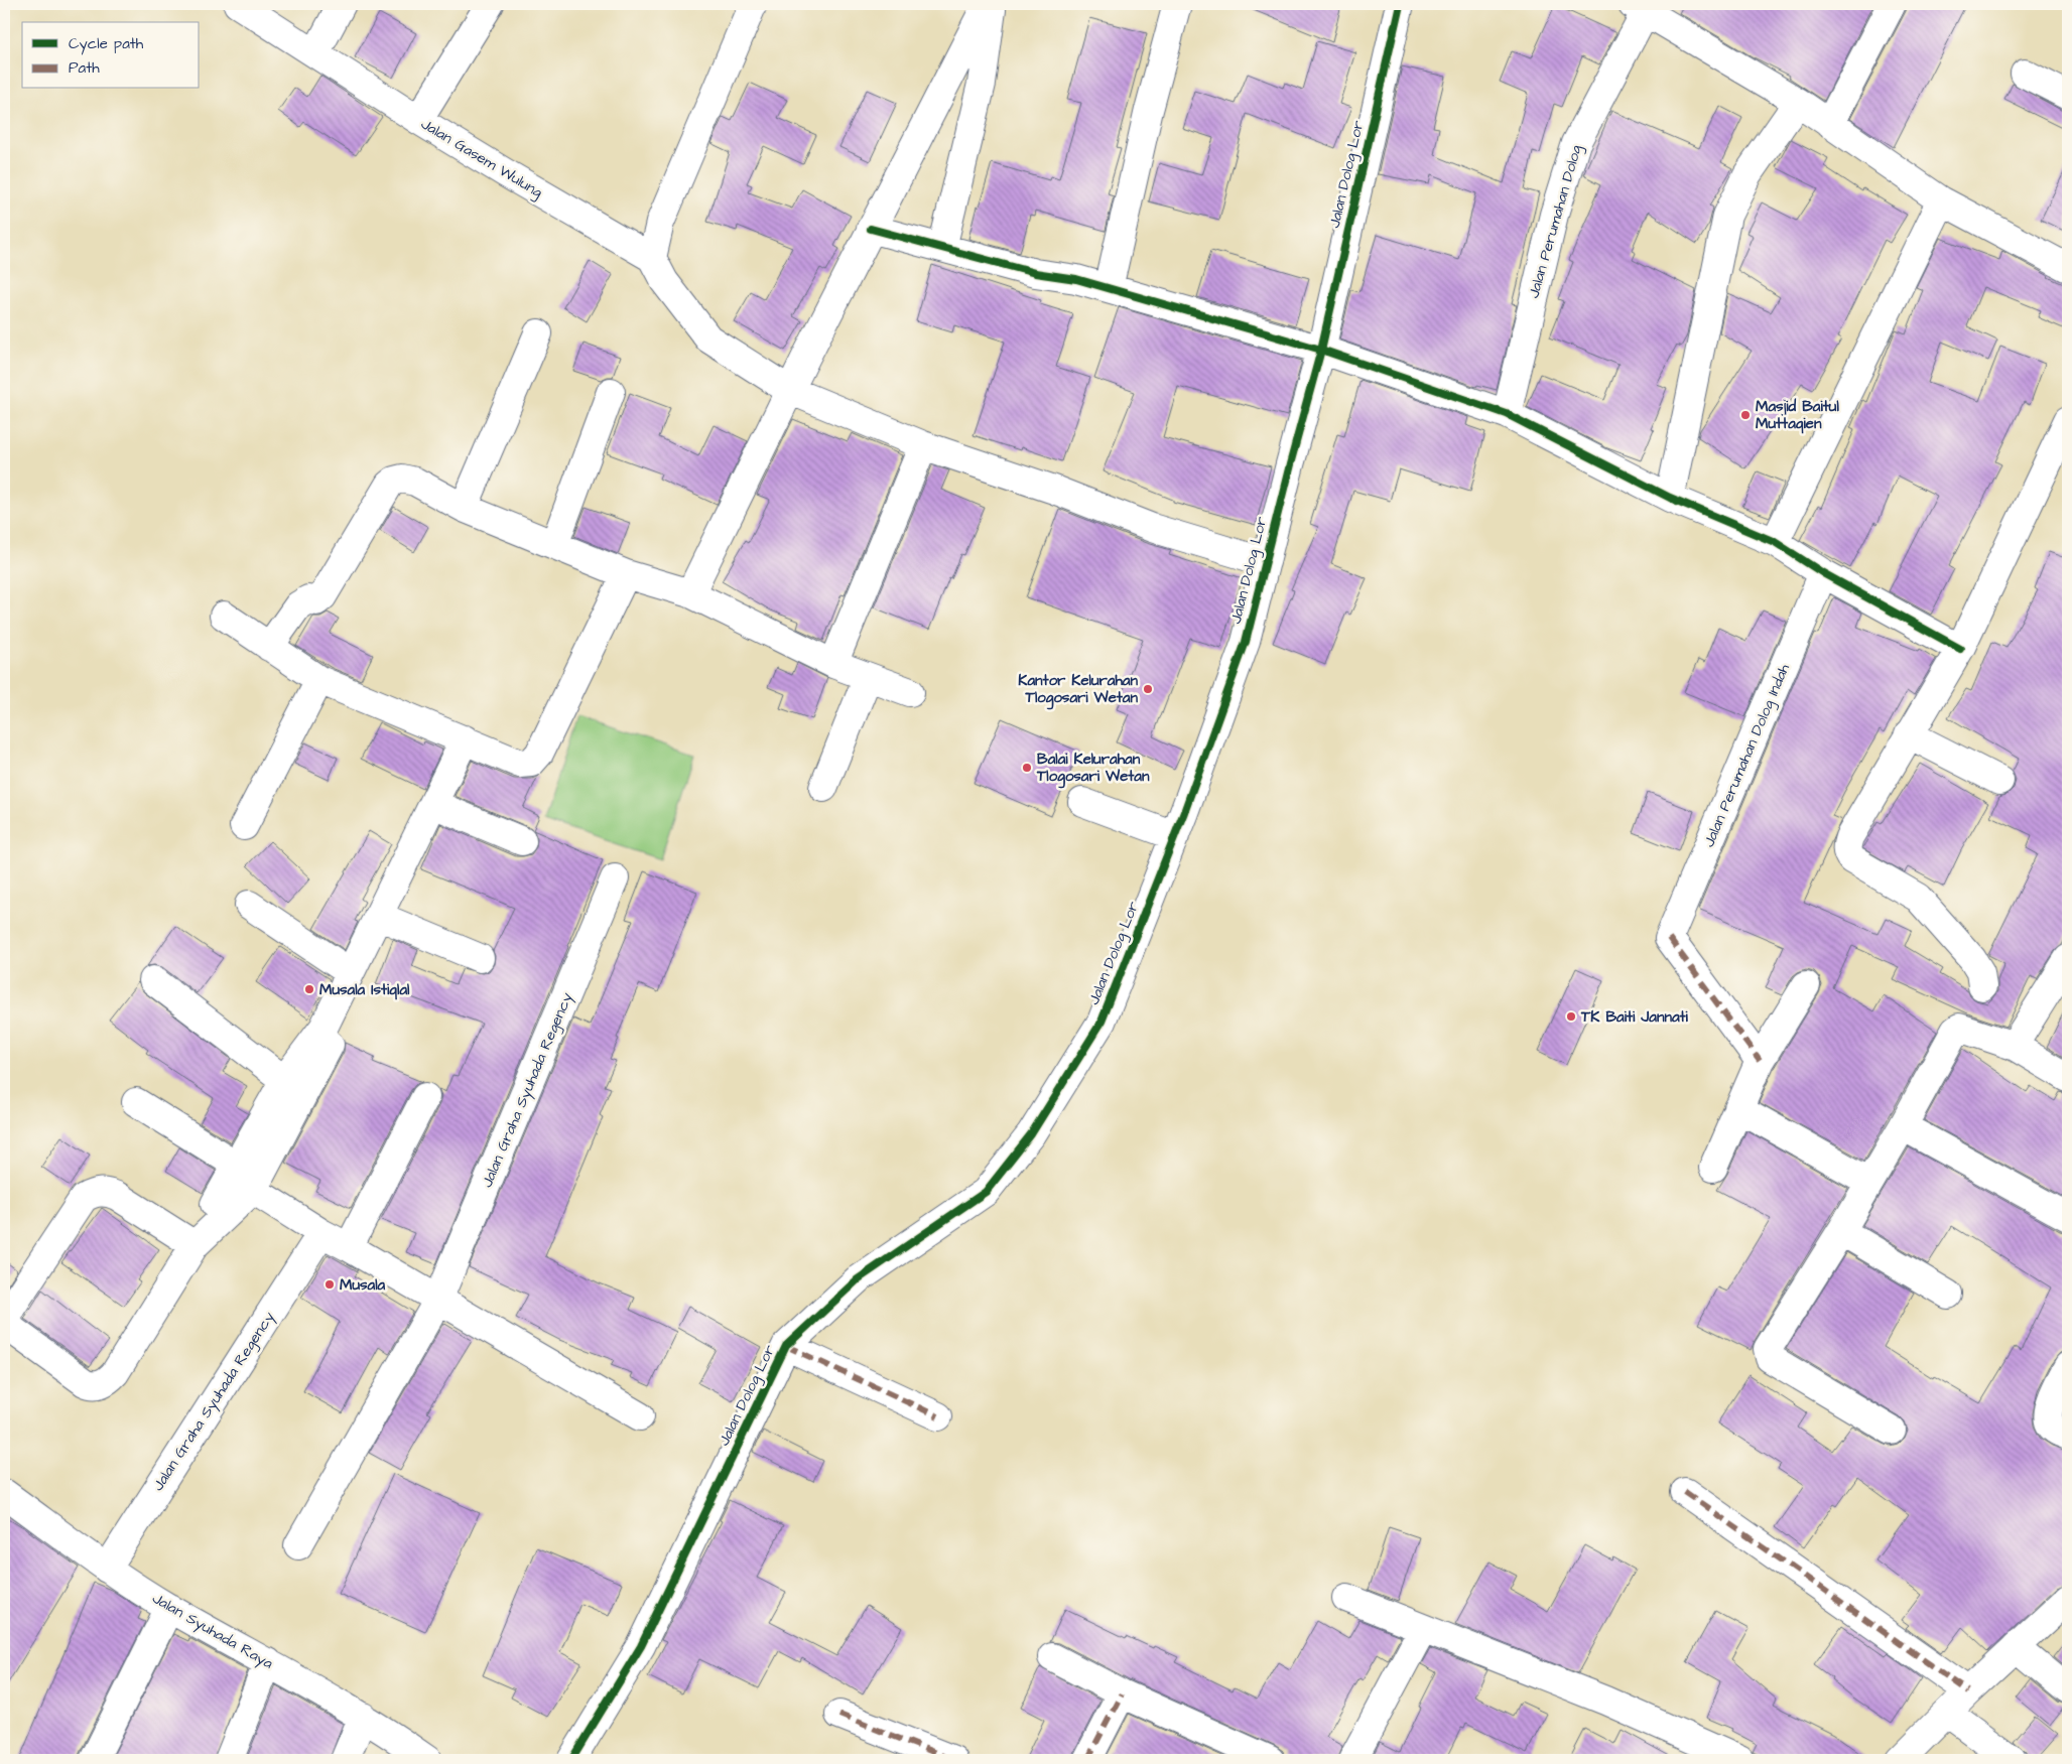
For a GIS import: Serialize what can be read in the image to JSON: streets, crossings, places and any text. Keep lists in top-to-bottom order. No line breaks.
{"streets":{"street":["Jalan Gasem Wulung","Jalan Dolog Lor","Jalan Perumahan Dolog","Jalan Perumahan Dolog Indah","Jalan Graha Syuhada Regency","Jalan Syuhada Raya"]},"crossings":[["Jalan Graha Syuhada Regency","Jalan Syuhada Raya"]],"places":["Masjid Baitul Muttaqien","Kantor Kelurahan Tlogosari Wetan","Balai Kelurahan Tlogosari Wetan","Musala Istiqlal","TK Baiti Jannati","Musala"],"legend":["Cycle path","Path"]}
